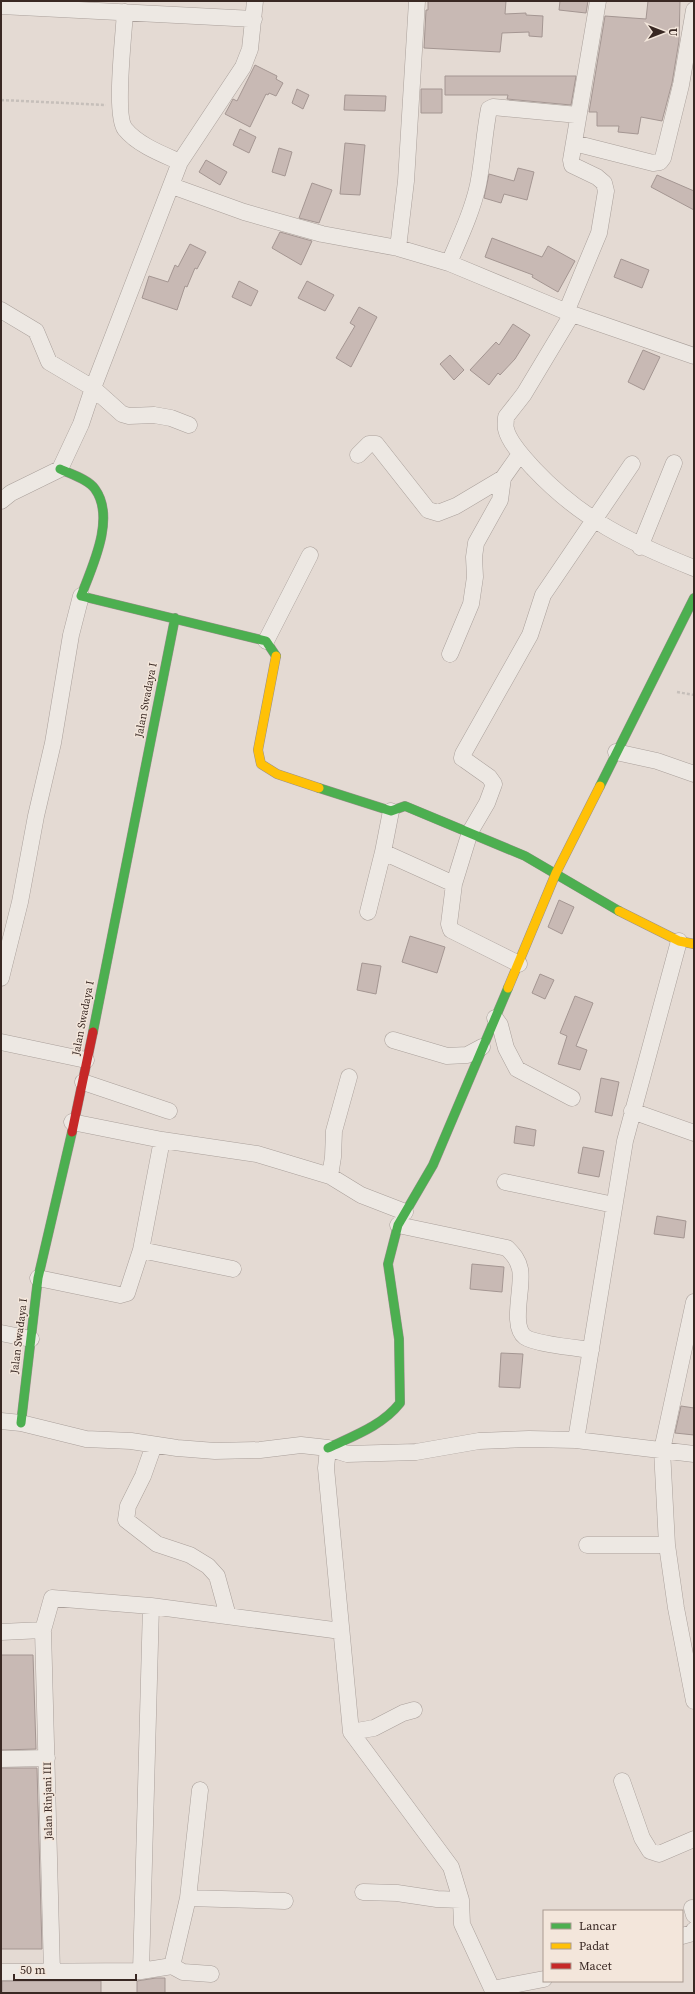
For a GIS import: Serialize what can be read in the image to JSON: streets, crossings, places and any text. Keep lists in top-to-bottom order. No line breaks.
{"streets":{"street":["Jalan Swadaya I","Jalan Rinjani III"]},"legend":["Lancar","Padat","Macet"],"scale_bar":"50 m","north":"right"}
